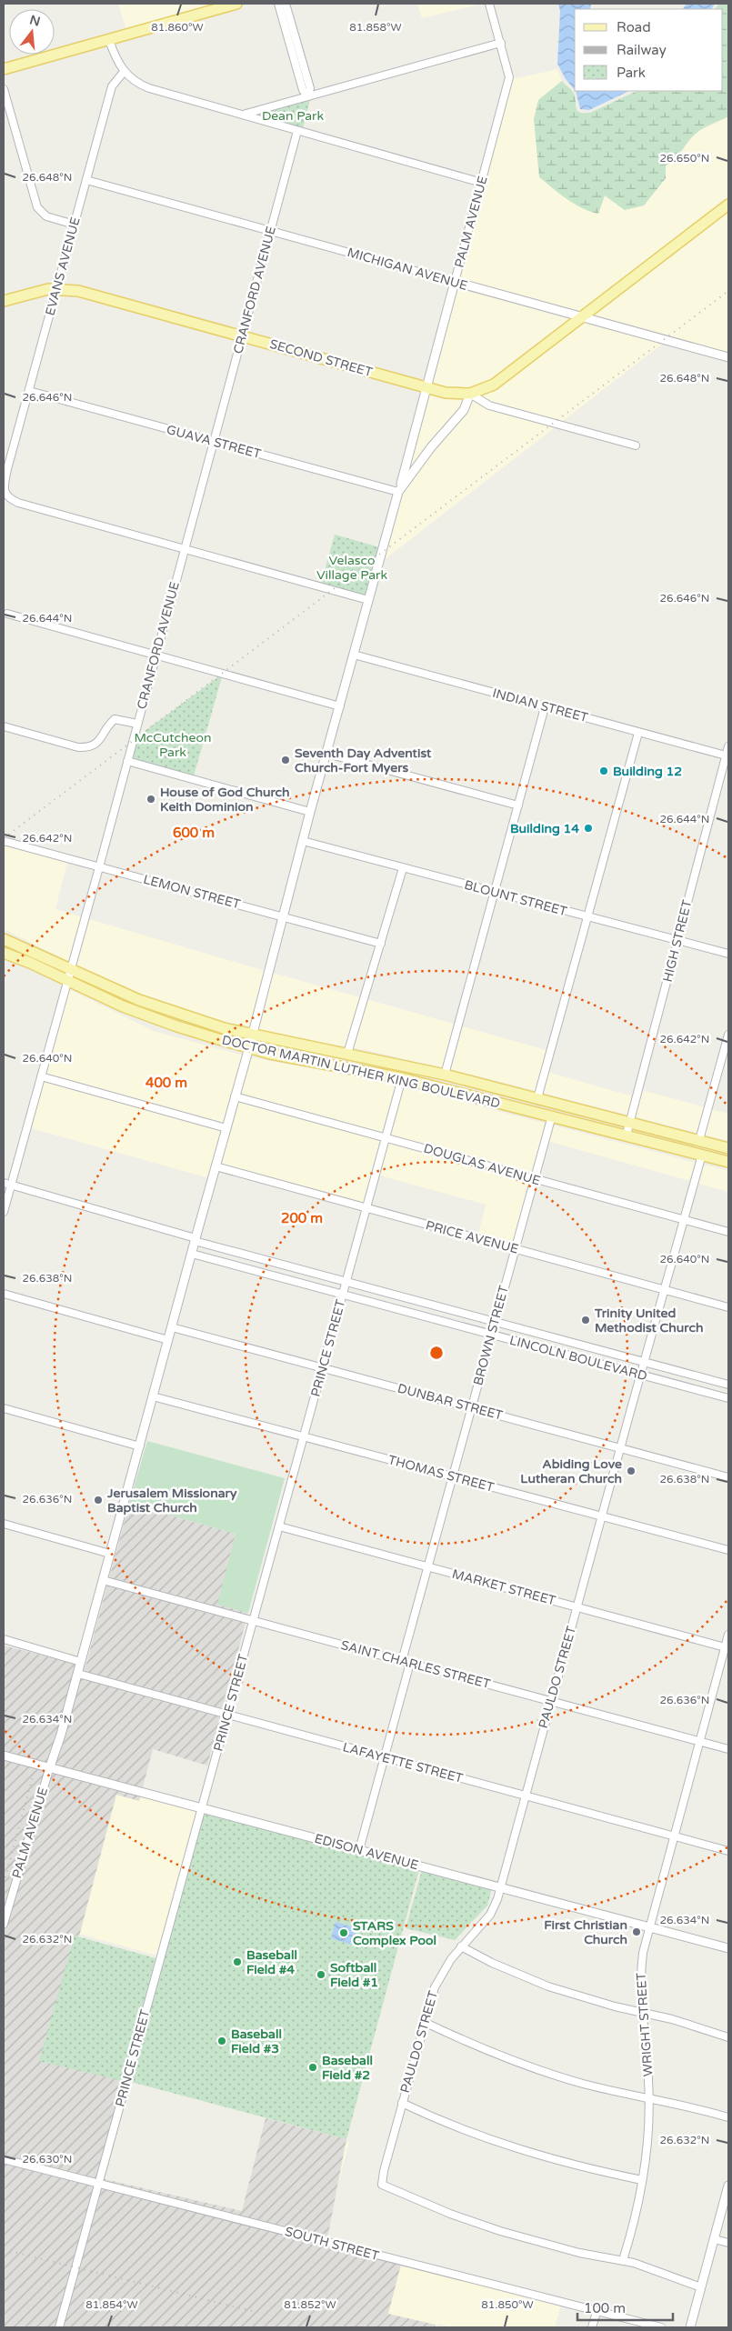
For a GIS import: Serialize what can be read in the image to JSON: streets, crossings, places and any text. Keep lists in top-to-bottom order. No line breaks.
{"streets":{"main road":["SECOND STREET","DOCTOR MARTIN LUTHER KING BOULEVARD"],"street":["PALM AVENUE","EVANS AVENUE","MICHIGAN AVENUE","CRANFORD AVENUE","GUAVA STREET","INDIAN STREET","LEMON STREET","BLOUNT STREET","HIGH STREET","DOUGLAS AVENUE","PRICE AVENUE","BROWN STREET","PRINCE STREET","LINCOLN BOULEVARD","DUNBAR STREET","THOMAS STREET","MARKET STREET","SAINT CHARLES STREET","PAULDO STREET","LAFAYETTE STREET","EDISON AVENUE","WRIGHT STREET","SOUTH STREET"]},"crossings":[["PALM AVENUE","MICHIGAN AVENUE"],["PALM AVENUE","SECOND STREET"],["PALM AVENUE","GUAVA STREET"],["PALM AVENUE","INDIAN STREET"],["PALM AVENUE","LEMON STREET"],["PALM AVENUE","BLOUNT STREET"],["PALM AVENUE","DOCTOR MARTIN LUTHER KING BOULEVARD"],["PALM AVENUE","DOUGLAS AVENUE"],["PALM AVENUE","PRICE AVENUE"],["PALM AVENUE","LINCOLN BOULEVARD"],["PALM AVENUE","DUNBAR STREET"],["PALM AVENUE","THOMAS STREET"],["PALM AVENUE","SAINT CHARLES STREET"],["PALM AVENUE","LAFAYETTE STREET"],["PALM AVENUE","EDISON AVENUE"],["EVANS AVENUE","MICHIGAN AVENUE"],["EVANS AVENUE","CRANFORD AVENUE"],["EVANS AVENUE","SECOND STREET"],["EVANS AVENUE","GUAVA STREET"],["MICHIGAN AVENUE","CRANFORD AVENUE"],["CRANFORD AVENUE","SECOND STREET"],["CRANFORD AVENUE","GUAVA STREET"],["CRANFORD AVENUE","LEMON STREET"],["CRANFORD AVENUE","DOCTOR MARTIN LUTHER KING BOULEVARD"],["CRANFORD AVENUE","LINCOLN BOULEVARD"],["INDIAN STREET","HIGH STREET"],["BLOUNT STREET","HIGH STREET"],["HIGH STREET","DOCTOR MARTIN LUTHER KING BOULEVARD"],["DOCTOR MARTIN LUTHER KING BOULEVARD","BROWN STREET"],["DOCTOR MARTIN LUTHER KING BOULEVARD","PRINCE STREET"],["DOCTOR MARTIN LUTHER KING BOULEVARD","PAULDO STREET"],["DOUGLAS AVENUE","BROWN STREET"],["DOUGLAS AVENUE","PRINCE STREET"],["DOUGLAS AVENUE","PAULDO STREET"],["PRICE AVENUE","BROWN STREET"],["PRICE AVENUE","PRINCE STREET"],["PRICE AVENUE","PAULDO STREET"],["BROWN STREET","LINCOLN BOULEVARD"],["BROWN STREET","DUNBAR STREET"],["BROWN STREET","THOMAS STREET"],["BROWN STREET","MARKET STREET"],["BROWN STREET","SAINT CHARLES STREET"],["PRINCE STREET","LINCOLN BOULEVARD"],["PRINCE STREET","DUNBAR STREET"],["PRINCE STREET","THOMAS STREET"],["PRINCE STREET","MARKET STREET"],["PRINCE STREET","SAINT CHARLES STREET"],["PRINCE STREET","LAFAYETTE STREET"],["PRINCE STREET","EDISON AVENUE"],["PRINCE STREET","SOUTH STREET"],["LINCOLN BOULEVARD","PAULDO STREET"],["DUNBAR STREET","PAULDO STREET"],["THOMAS STREET","PAULDO STREET"],["MARKET STREET","PAULDO STREET"],["MARKET STREET","WRIGHT STREET"],["SAINT CHARLES STREET","PAULDO STREET"],["SAINT CHARLES STREET","WRIGHT STREET"],["PAULDO STREET","LAFAYETTE STREET"],["PAULDO STREET","EDISON AVENUE"],["PAULDO STREET","WRIGHT STREET"],["LAFAYETTE STREET","WRIGHT STREET"],["EDISON AVENUE","WRIGHT STREET"]],"parks":["Dean Park","Velasco Village Park","McCutcheon Park"],"places":["Seventh Day Adventist Church-Fort Myers","Building 12","House of God Church Keith Dominion","Building 14","Trinity United Methodist Church","Abiding Love Lutheran Church","Jerusalem Missionary Baptist Church","First Christian Church","STARS Complex Pool","Baseball Field #4","Softball Field #1","Baseball Field #3","Baseball Field #2"],"legend":["Road","Railway","Park"],"scale_bar":"100 m","north":"top","coordinates":["81.860°W","81.858°W","26.650°N","26.648°N","26.646°N","26.644°N","26.642°N","26.640°N","26.638°N","26.636°N","26.634°N","26.632°N","26.630°N","81.854°W","81.852°W","81.850°W"],"rings":["600 m","400 m","200 m"]}
